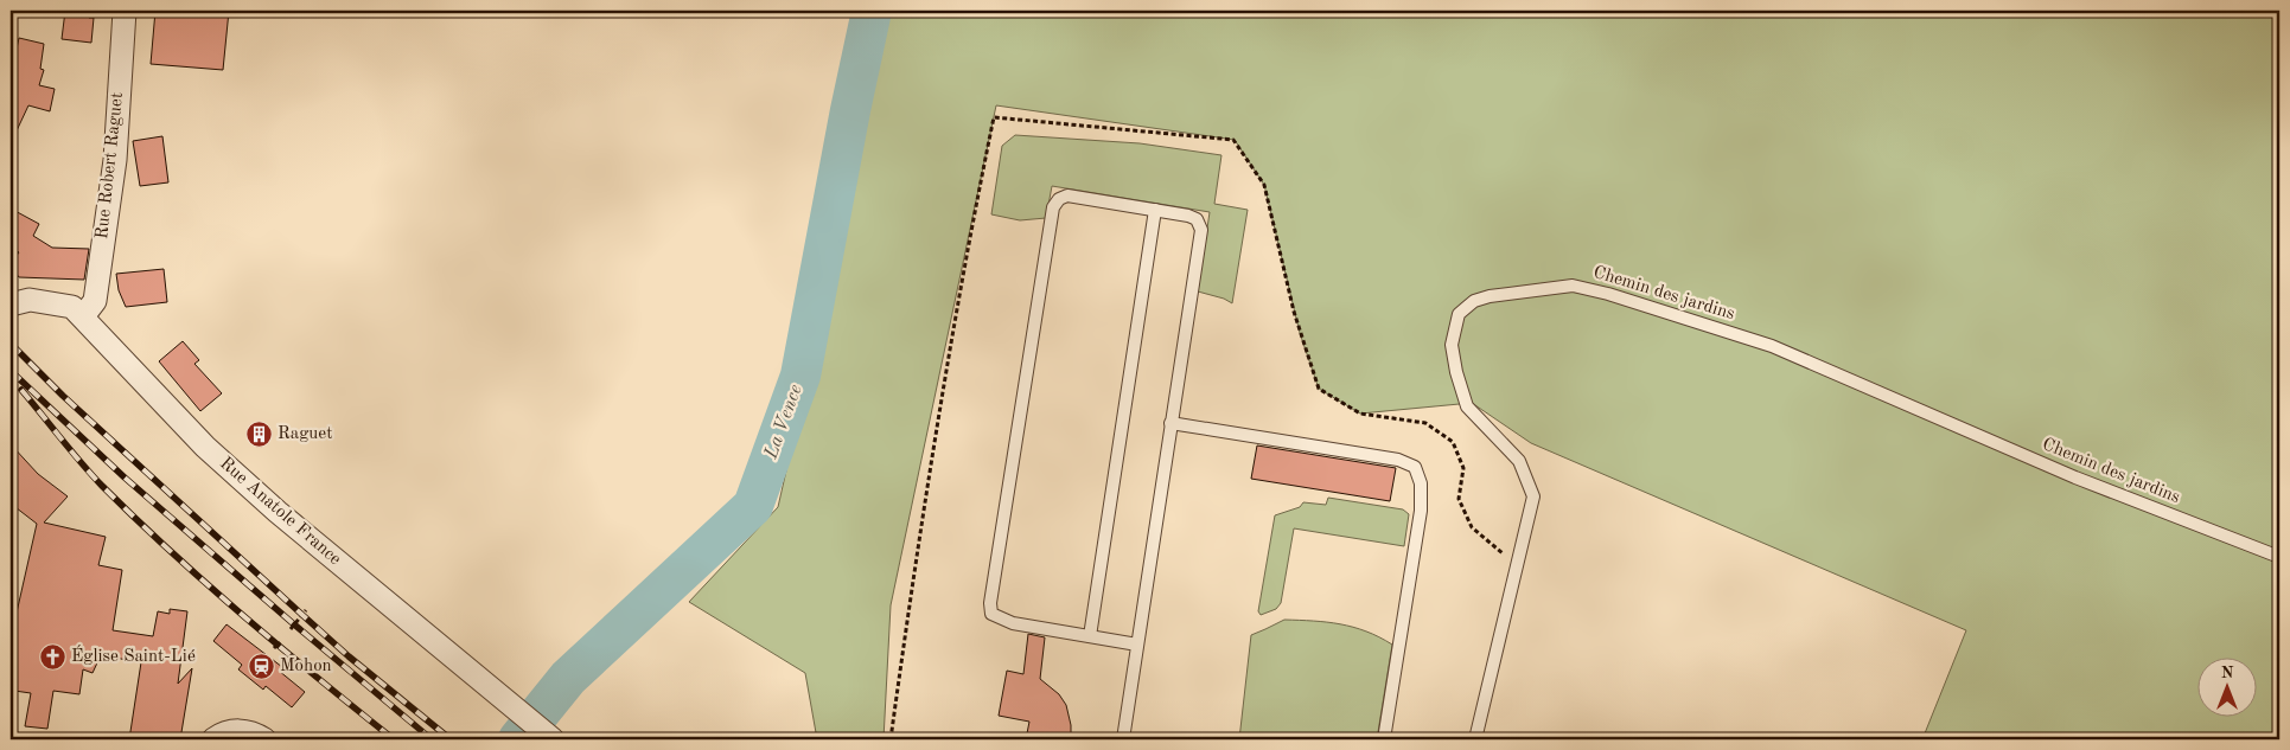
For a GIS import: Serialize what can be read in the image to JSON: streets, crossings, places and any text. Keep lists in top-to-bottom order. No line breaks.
{"streets":{"street":["Rue Robert Raguet","Rue Anatole France"],"lane":["Chemin des jardins"]},"crossings":[["Rue Robert Raguet","Rue Anatole France"]],"water":["La Vence"],"places":{"building":["Raguet"],"church":["Église Saint-Lié"],"station":["Mohon"]},"north":"top"}
